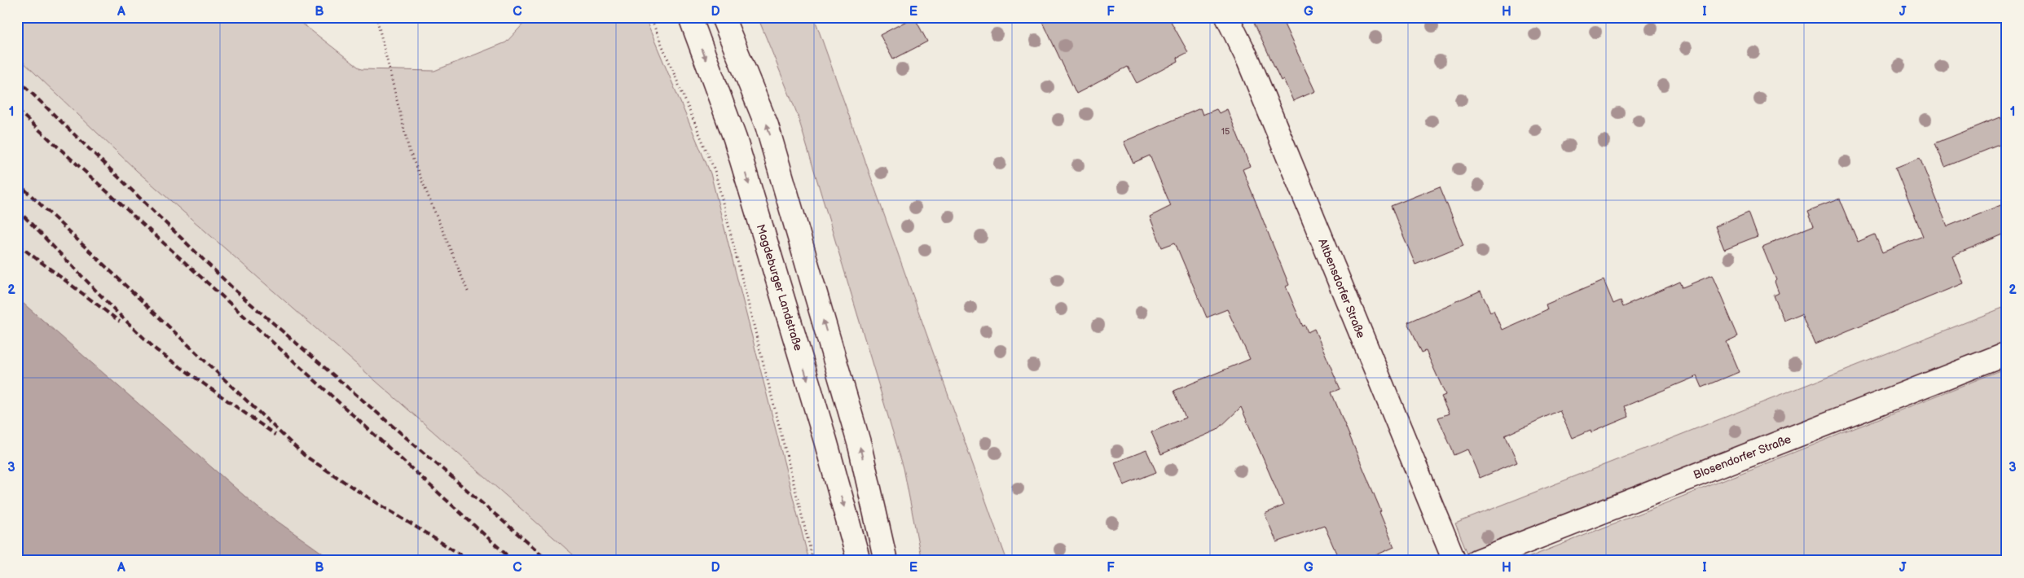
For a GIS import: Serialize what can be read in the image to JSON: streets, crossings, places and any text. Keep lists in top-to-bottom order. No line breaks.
{"streets":{"street":["Magdeburger Landstraße","Altbensdorfer Straße","Blosendorfer Straße"]},"house_numbers":["15"],"grid":{"columns":["A","B","C","D","E","F","G","H","I","J"],"rows":["1","2","3"]}}
